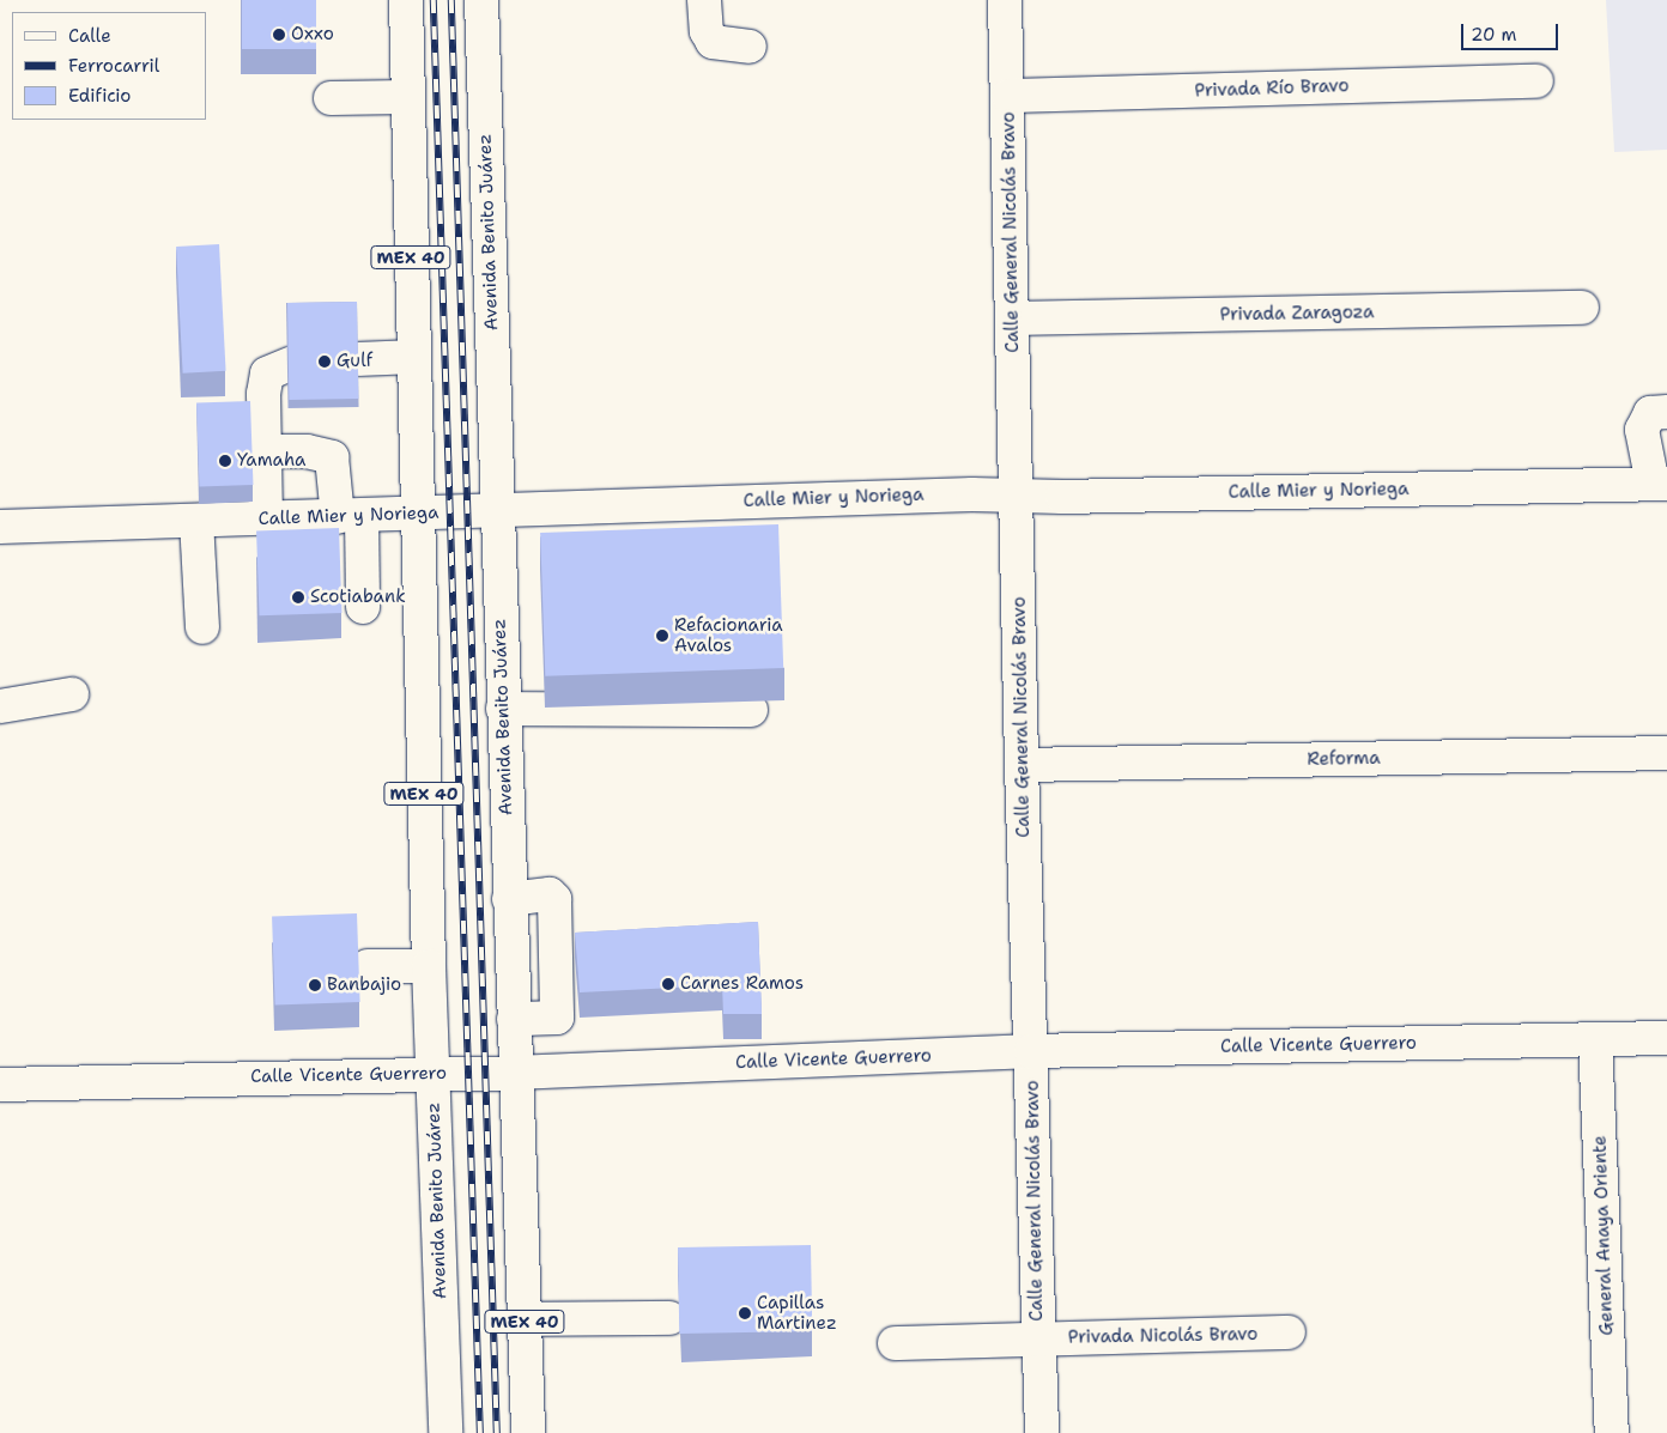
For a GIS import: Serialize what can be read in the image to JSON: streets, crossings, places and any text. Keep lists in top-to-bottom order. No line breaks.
{"streets":{"street":["Privada Río Bravo","Avenida Benito Juárez","Calle General Nicolás Bravo","MEX 40","Privada Zaragoza","Calle Mier y Noriega","Reforma","Calle Vicente Guerrero","General Anaya Oriente","Privada Nicolás Bravo"]},"crossings":[["Privada Río Bravo","Calle General Nicolás Bravo"],["Avenida Benito Juárez","Calle Mier y Noriega"],["Avenida Benito Juárez","Calle Vicente Guerrero"],["Calle General Nicolás Bravo","Privada Zaragoza"],["Calle General Nicolás Bravo","Calle Mier y Noriega"],["Calle General Nicolás Bravo","Reforma"],["Calle General Nicolás Bravo","Calle Vicente Guerrero"],["Calle General Nicolás Bravo","Privada Nicolás Bravo"],["Calle Vicente Guerrero","General Anaya Oriente"]],"places":["Oxxo","Gulf","Yamaha","Scotiabank","Refacionaria Avalos","Carnes Ramos","Banbajio","Capillas Martinez"],"legend":["Calle","Ferrocarril","Edificio"],"scale_bar":"20 m"}
